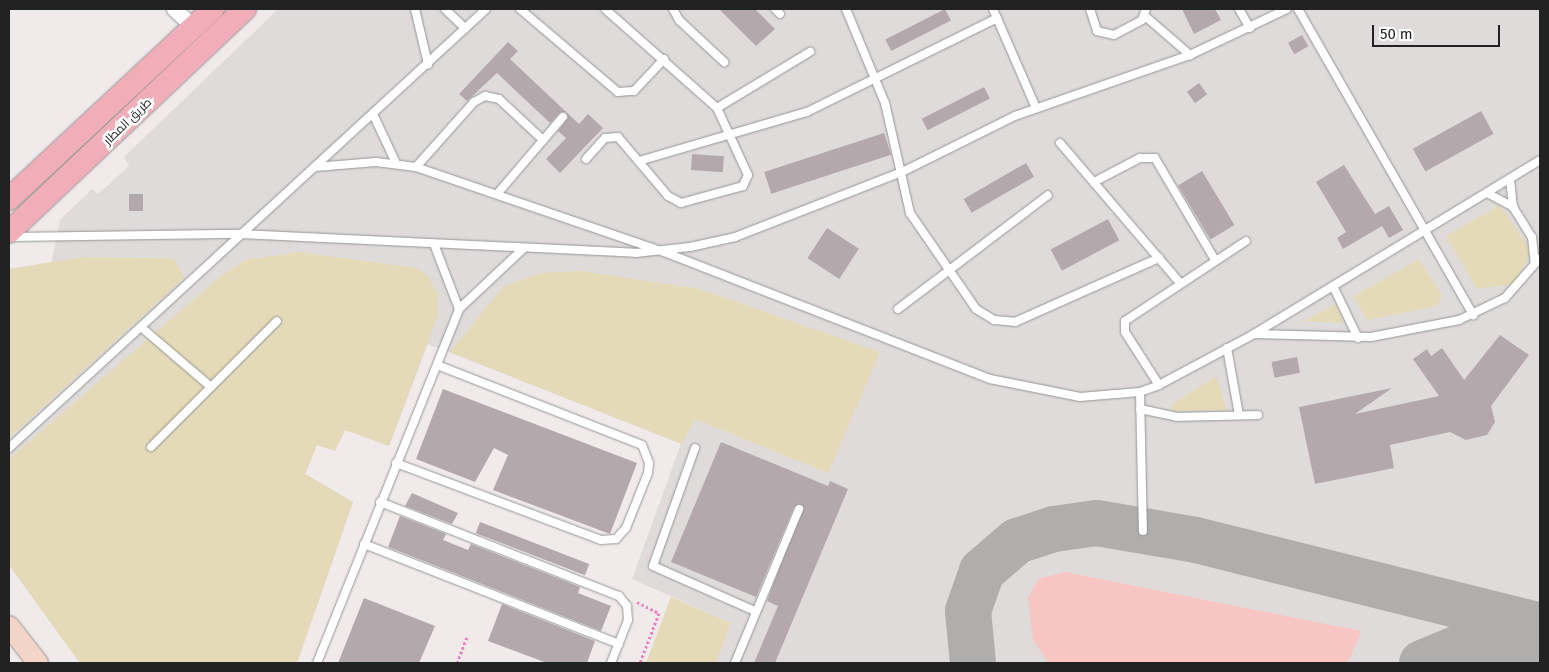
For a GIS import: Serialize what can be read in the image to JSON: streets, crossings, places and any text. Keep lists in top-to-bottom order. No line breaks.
{"streets":{"main road":["طريق المطار"]},"scale_bar":"50 m"}
